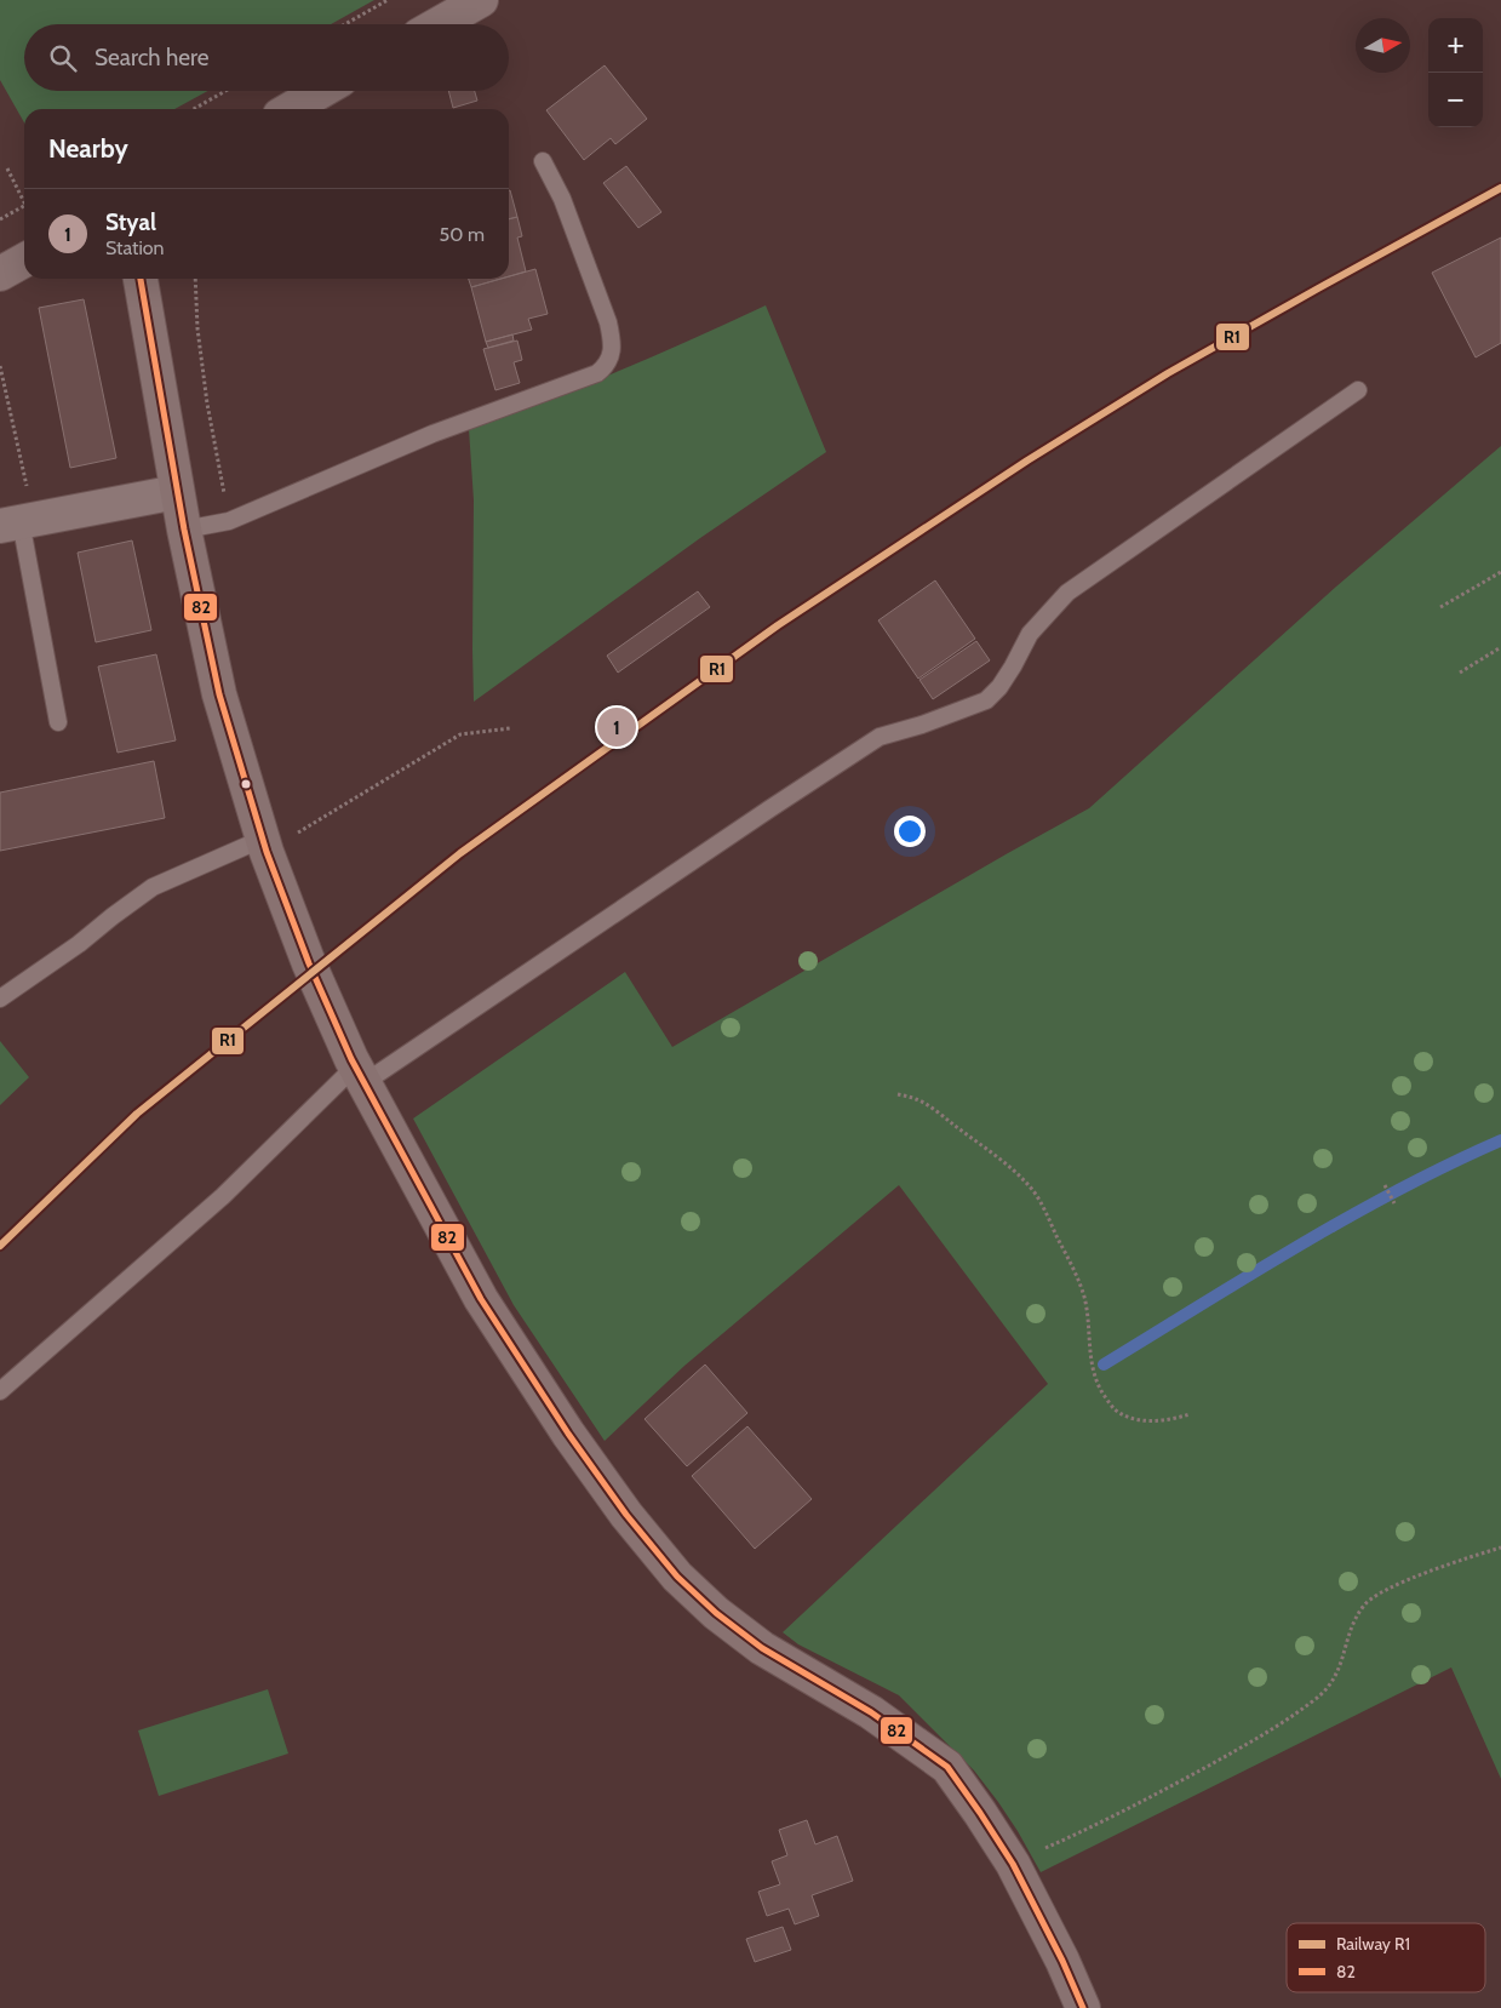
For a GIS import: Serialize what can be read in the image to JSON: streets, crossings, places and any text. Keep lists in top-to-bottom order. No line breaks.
{"lines":["rail line R1","transit line 82"],"legend":["Railway R1","82"],"north":"right","page":{"map_buttons":["+","−"],"search":"Search here","heading":"Nearby","list":[{"mark":"1","name":"Styal","note":"Station","value":"50 m"}],"pins":"1"}}
